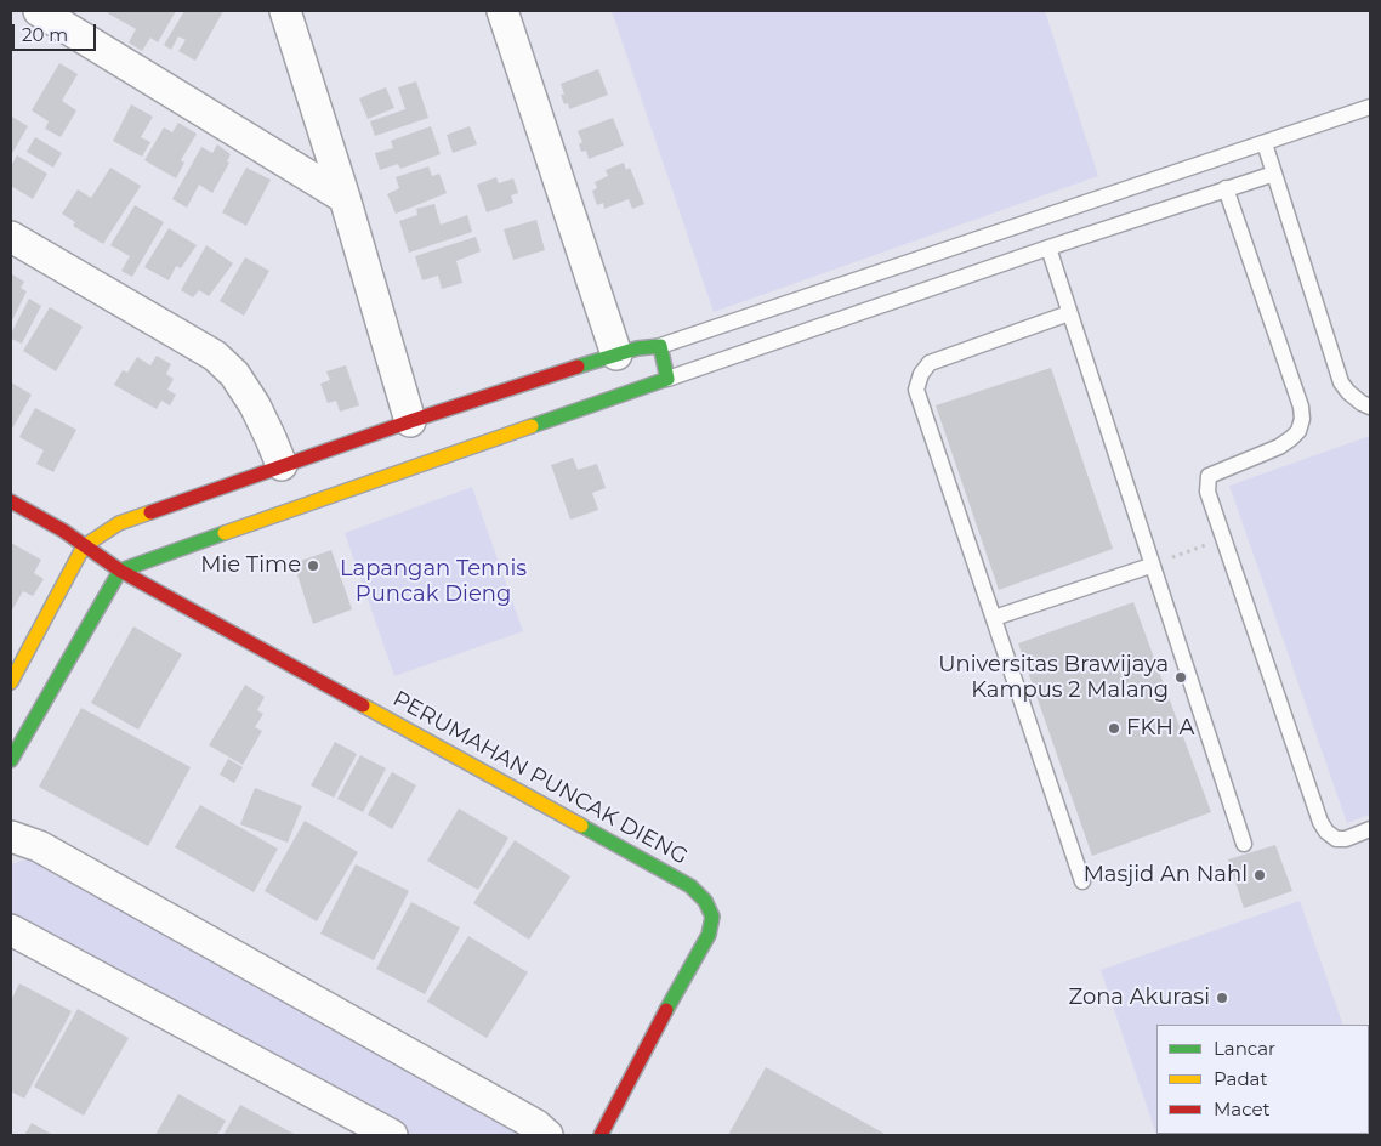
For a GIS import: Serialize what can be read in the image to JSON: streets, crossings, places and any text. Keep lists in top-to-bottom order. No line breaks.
{"streets":{"street":["PERUMAHAN PUNCAK DIENG"]},"parks":["Lapangan Tennis Puncak Dieng"],"places":["Mie Time","Universitas Brawijaya Kampus 2 Malang","FKH A","Masjid An Nahl","Zona Akurasi"],"legend":["Lancar","Padat","Macet"],"scale_bar":"20 m"}
